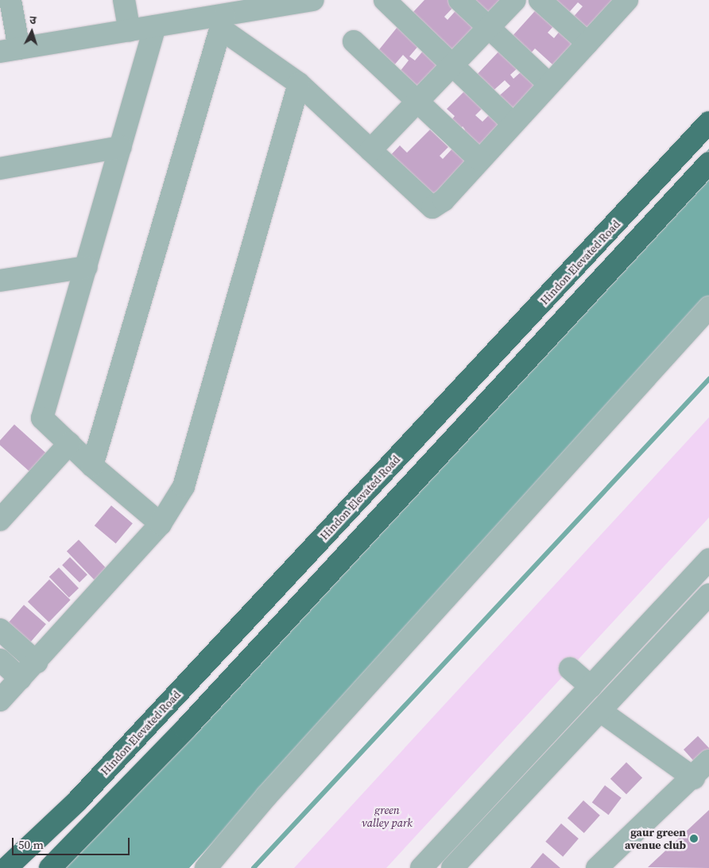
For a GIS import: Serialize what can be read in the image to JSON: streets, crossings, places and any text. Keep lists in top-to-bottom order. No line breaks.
{"streets":{"highway":["Hindon Elevated Road"]},"parks":["green valley park"],"places":["gaur green avenue club"],"scale_bar":"50 m","north":"top"}
